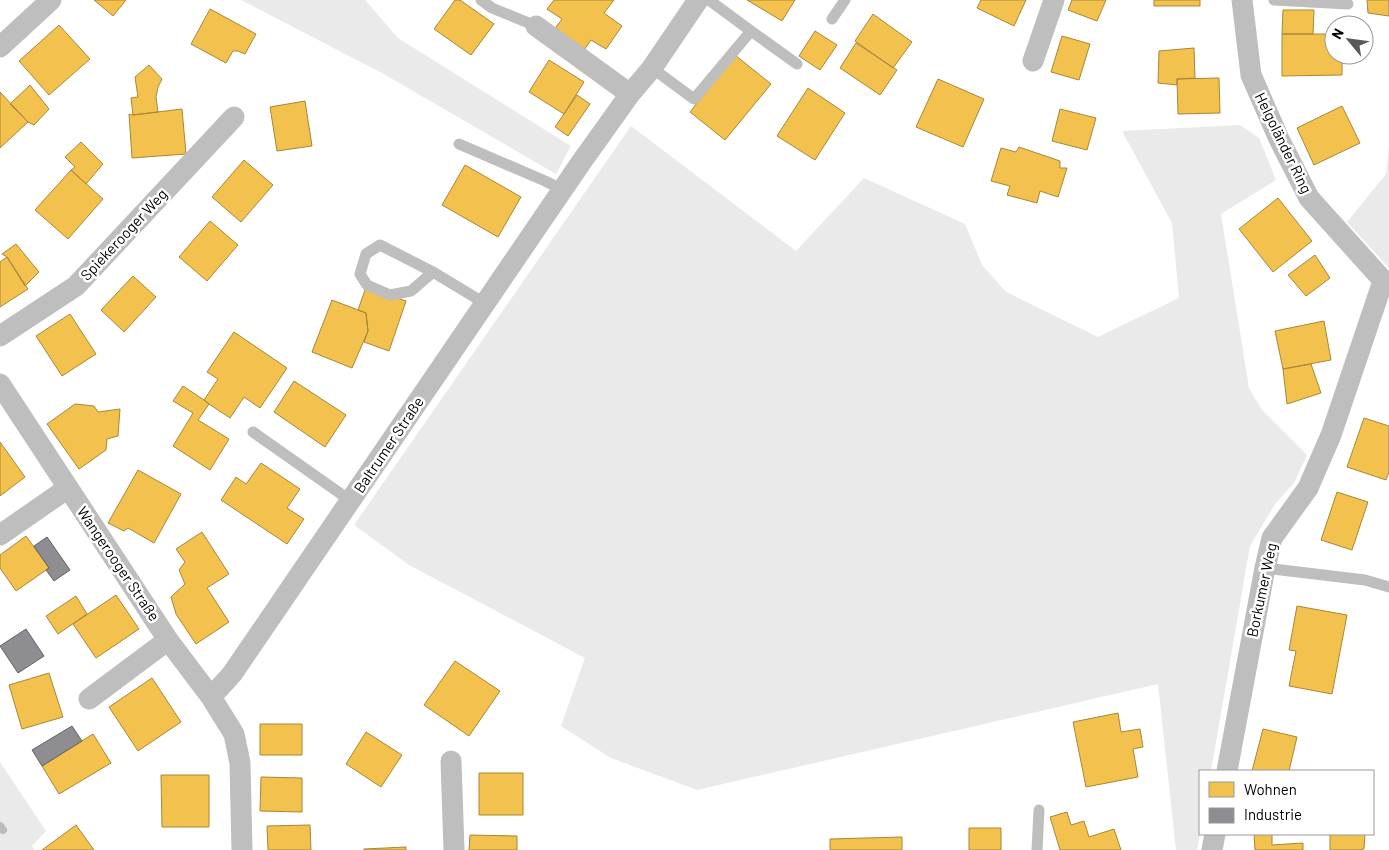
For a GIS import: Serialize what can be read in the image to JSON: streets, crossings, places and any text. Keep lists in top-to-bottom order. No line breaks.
{"streets":{"street":["Helgoländer Ring","Spiekerooger Weg","Baltrumer Straße","Wangerooger Straße","Borkumer Weg"]},"crossings":[["Helgoländer Ring","Borkumer Weg"],["Baltrumer Straße","Wangerooger Straße"]],"legend":["Wohnen","Industrie"],"north":"top left"}
